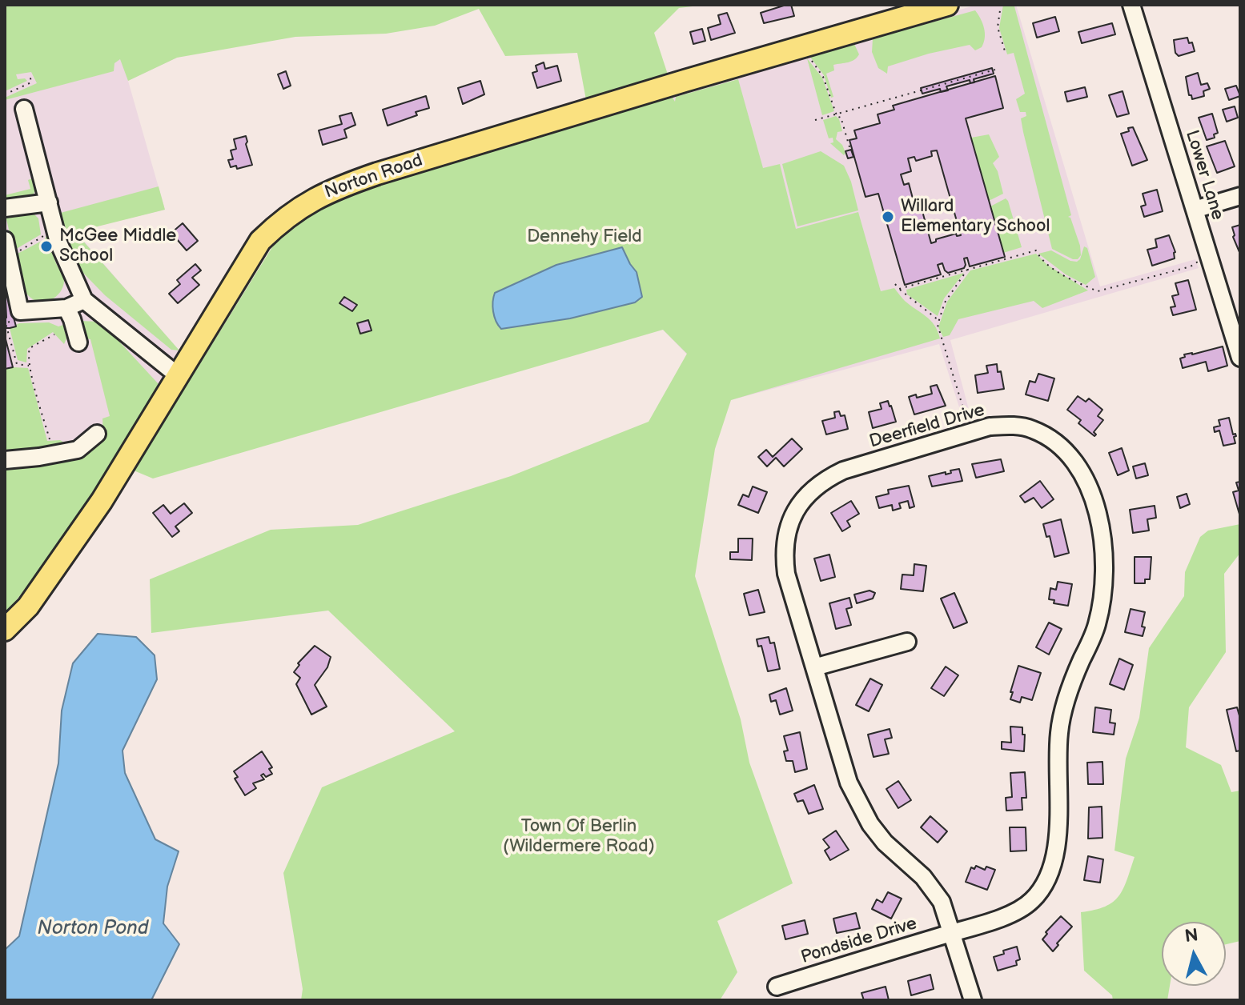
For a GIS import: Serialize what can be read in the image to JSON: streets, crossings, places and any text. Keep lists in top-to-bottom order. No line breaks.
{"streets":{"main road":["Norton Road"],"street":["Lower Lane","Deerfield Drive","Pondside Drive"]},"crossings":[["Deerfield Drive","Pondside Drive"]],"water":["Norton Pond"],"parks":["Dennehy Field","Town Of Berlin (Wildermere Road)"],"places":["Willard Elementary School","McGee Middle School"],"north":"top"}
